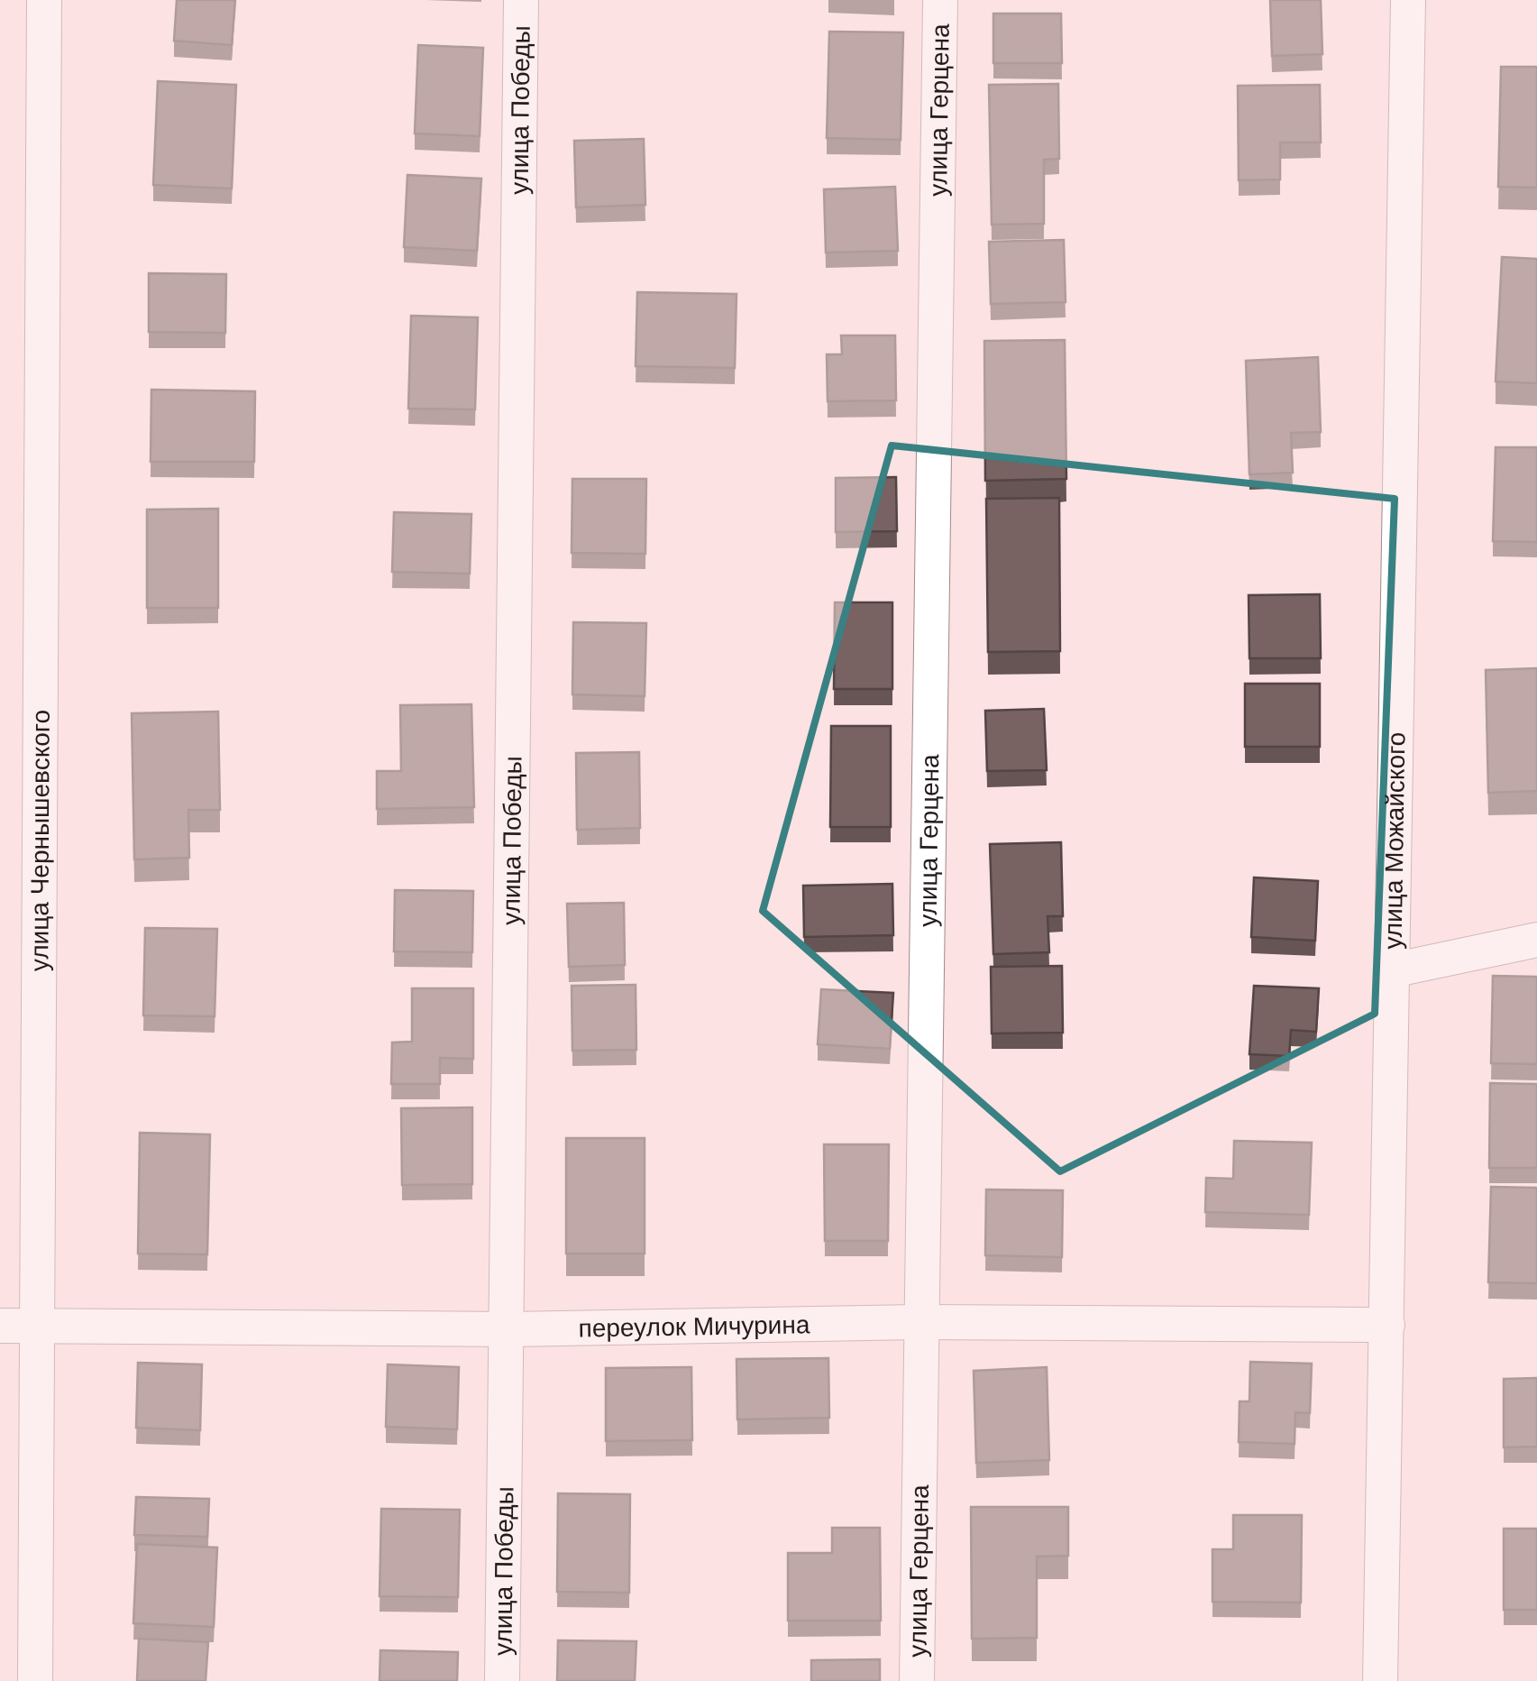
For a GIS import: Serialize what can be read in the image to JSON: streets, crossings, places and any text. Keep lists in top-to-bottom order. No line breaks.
{"streets":{"street":["улица Победы","улица Герцена","улица Чернышевского","улица Можайского","переулок Мичурина"]},"crossings":[["улица Победы","переулок Мичурина"],["улица Герцена","переулок Мичурина"],["улица Чернышевского","переулок Мичурина"],["улица Можайского","переулок Мичурина"]]}
